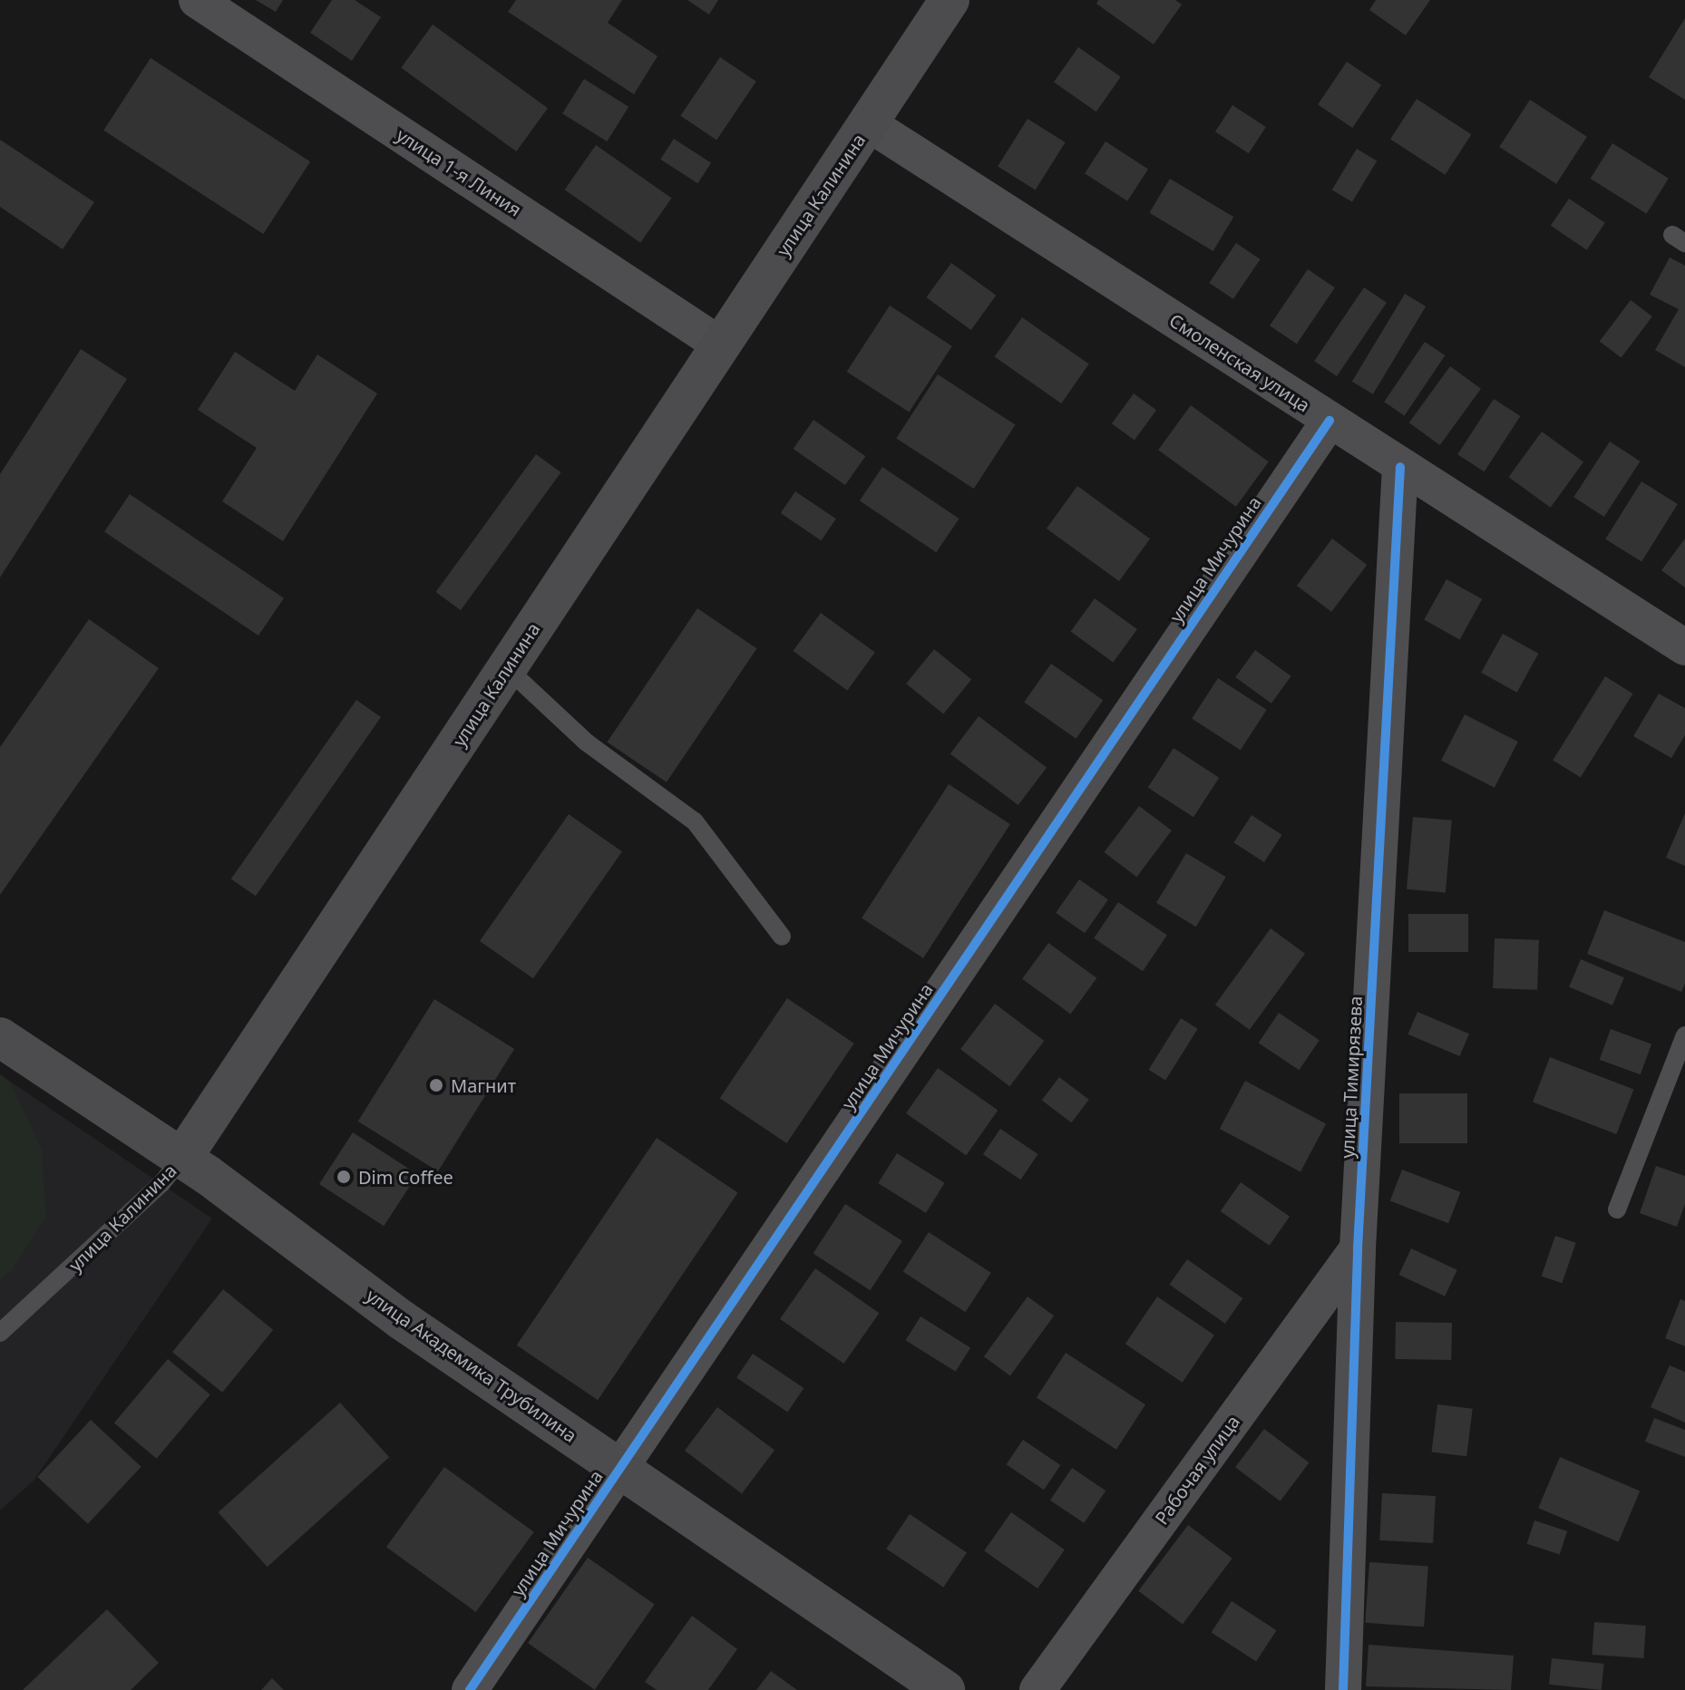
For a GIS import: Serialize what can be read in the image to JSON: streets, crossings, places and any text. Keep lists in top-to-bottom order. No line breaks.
{"streets":{"main road":["улица Калинина","улица Академика Трубилина"],"street":["улица 1-я Линия","Смоленская улица","улица Мичурина","улица Тимирязева","Рабочая улица"]},"crossings":[["улица 1-я Линия","улица Калинина"],["улица Калинина","Смоленская улица"],["улица Калинина","улица Академика Трубилина"],["Смоленская улица","улица Мичурина"],["Смоленская улица","улица Тимирязева"],["улица Мичурина","улица Академика Трубилина"],["улица Тимирязева","Рабочая улица"]],"places":["Магнит","Dim Coffee"]}
